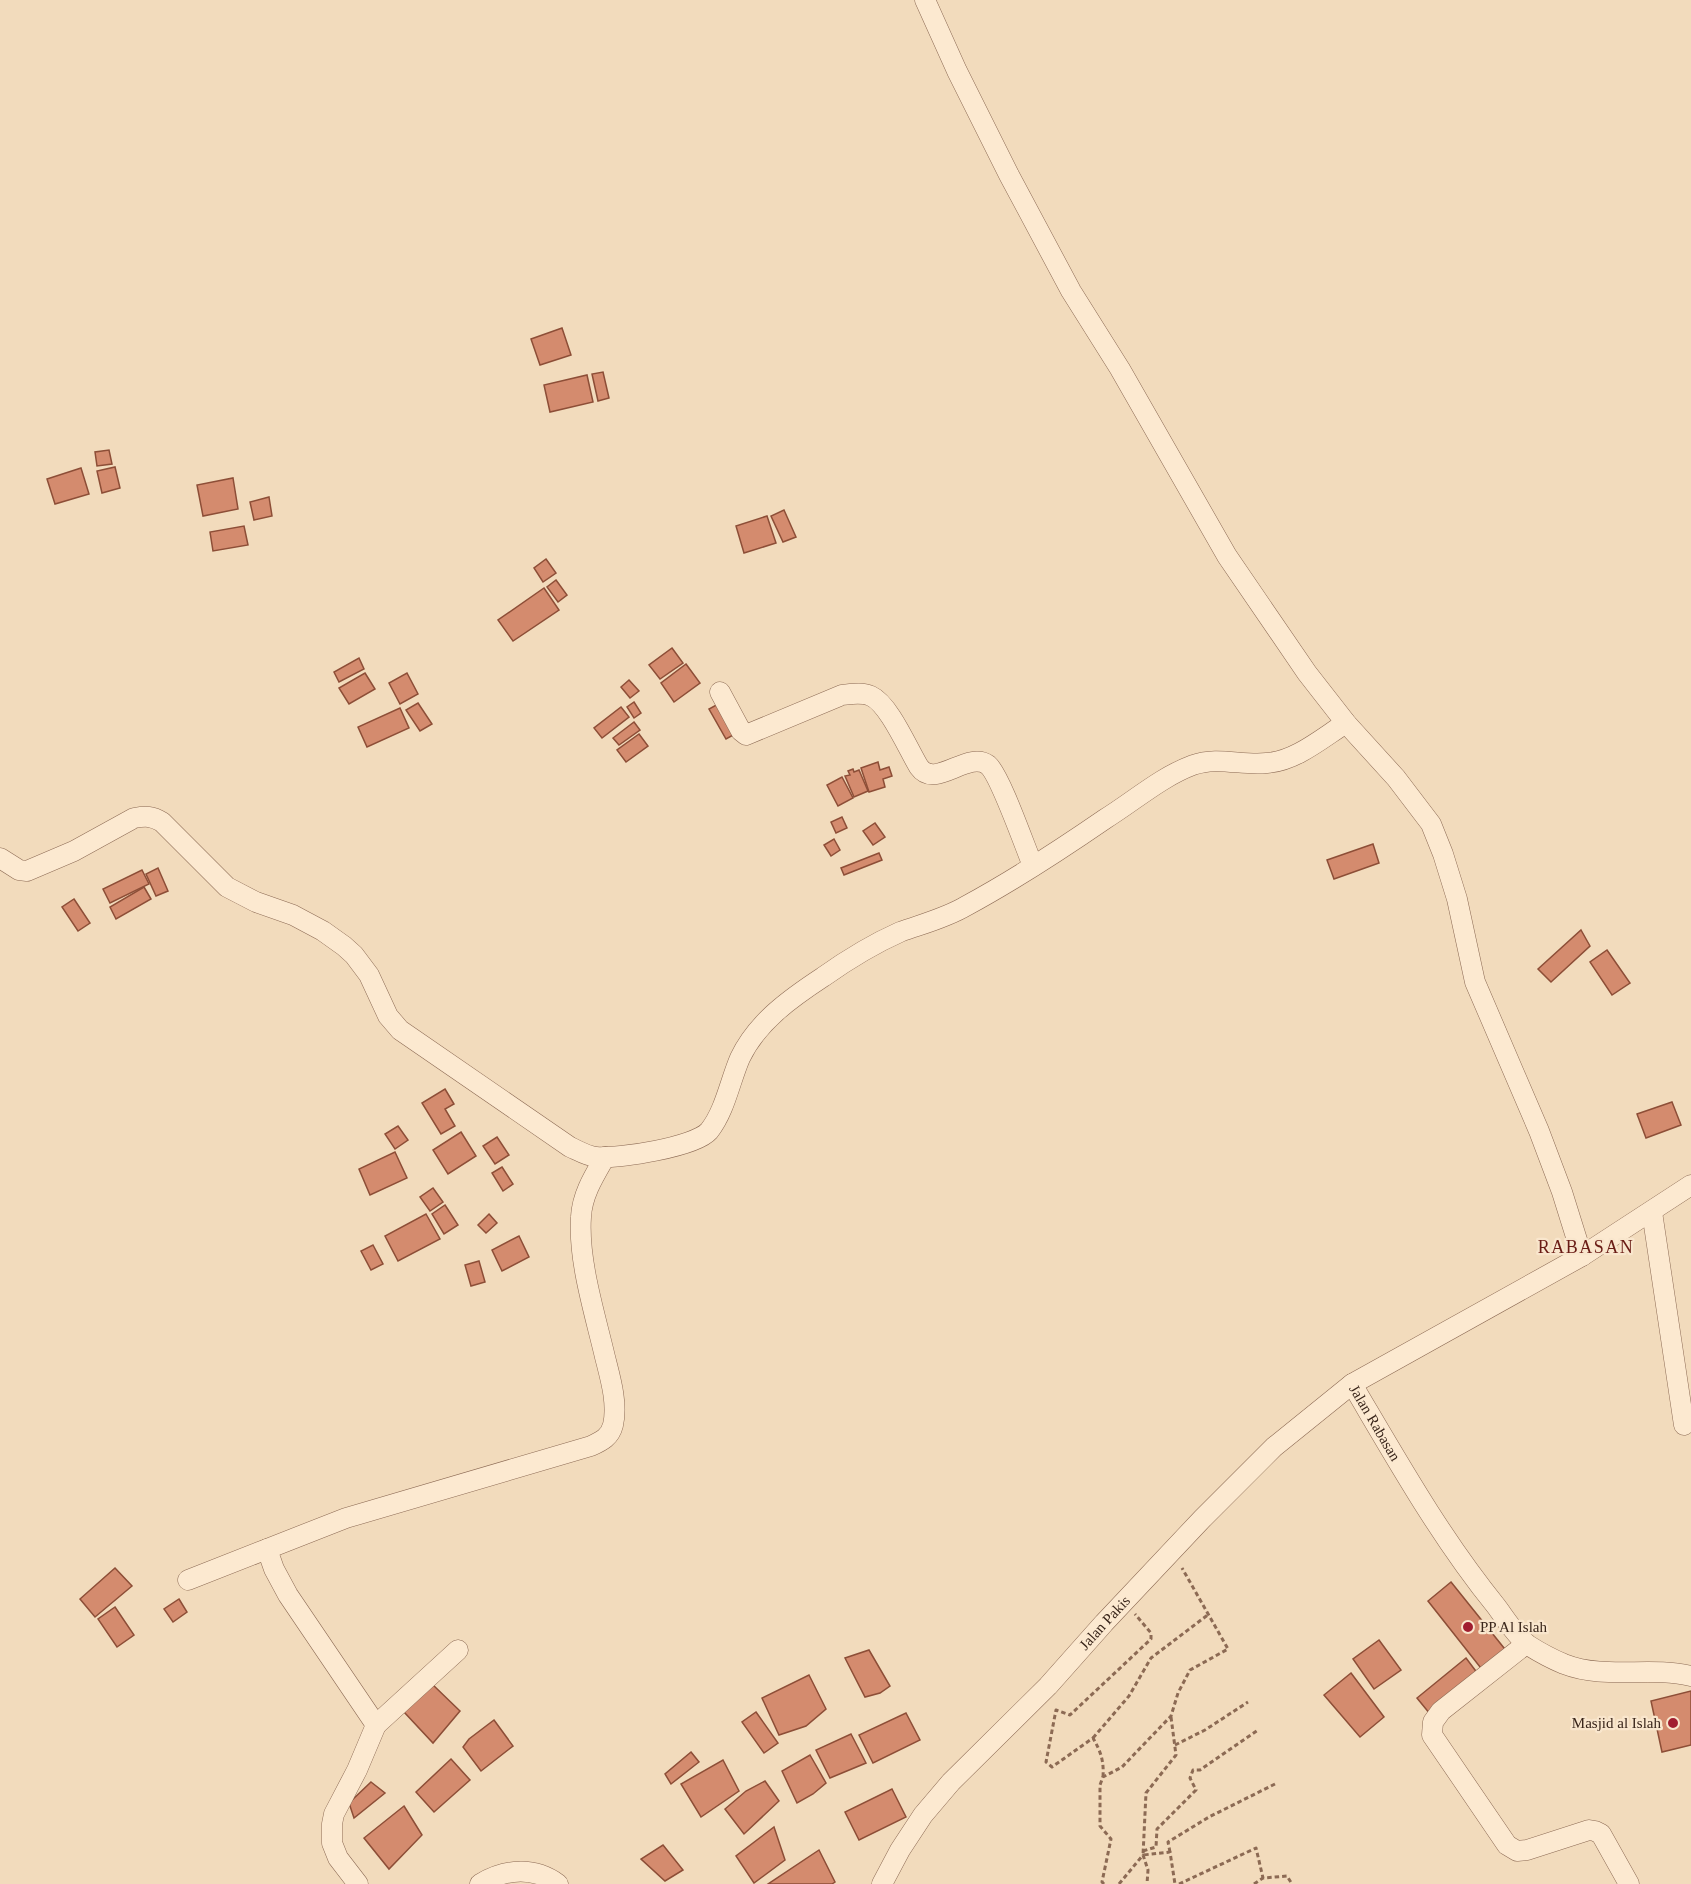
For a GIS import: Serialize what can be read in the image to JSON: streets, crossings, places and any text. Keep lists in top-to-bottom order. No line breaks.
{"streets":{"street":["Jalan Rabasan","Jalan Pakis"]},"crossings":[["Jalan Rabasan","Jalan Pakis"]],"districts":["RABASAN"],"places":["PP Al Islah","Masjid al Islah"]}
